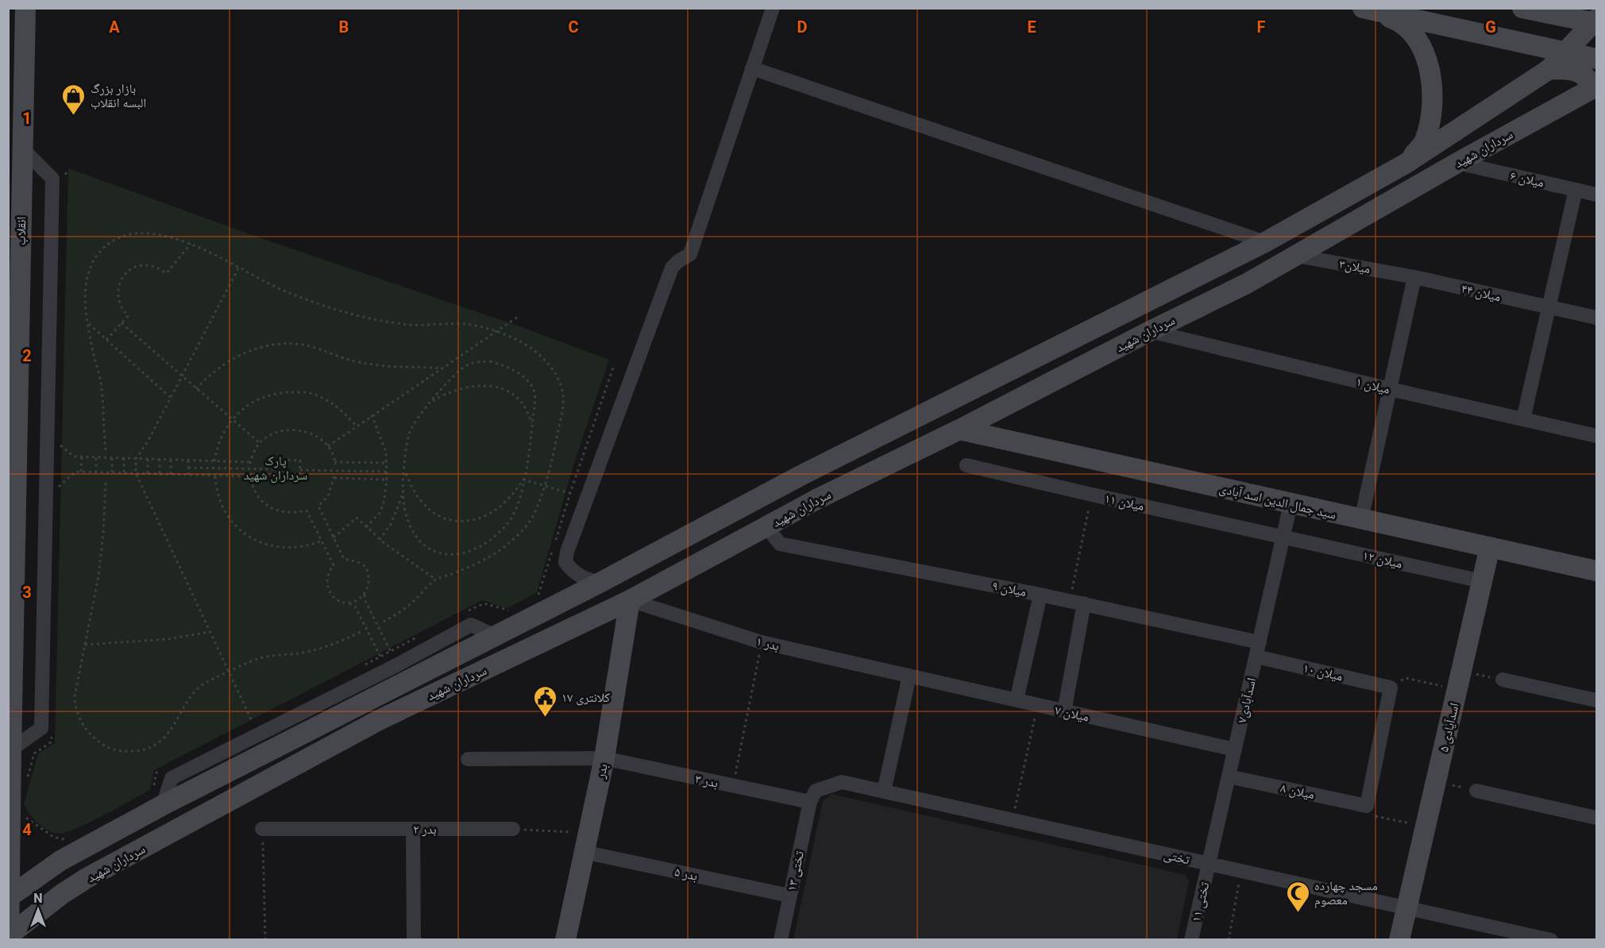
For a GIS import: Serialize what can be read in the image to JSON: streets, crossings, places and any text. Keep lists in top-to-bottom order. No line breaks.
{"streets":{"street":["سرداران شهید","میلان ۶","انقلاب","میلان۳","میلان ۴۴","میلان ۱","سید جمال الدین اسد آبادی","میلان ۱۱","میلان ۱۲","میلان ۹","بدر ۱","میلان ۱۰","اسدآبادی۷","میلان ۷","اسدآیادی ۵","بدر","بدر ۳","میلان ۸","بدر ۲","تختی","تختی ۱۳","بدر ۵","تختی ۱۱"]},"crossings":[["سرداران شهید","میلان ۶"],["سرداران شهید","انقلاب"],["سرداران شهید","میلان۳"],["سرداران شهید","میلان ۱"],["سرداران شهید","سید جمال الدین اسد آبادی"],["سرداران شهید","میلان ۹"],["سرداران شهید","بدر ۱"],["سرداران شهید","بدر"],["میلان۳","میلان ۴۴"],["سید جمال الدین اسد آبادی","اسدآیادی ۵"],["میلان ۱۱","میلان ۱۲"],["میلان ۱۱","اسدآبادی۷"],["میلان ۱۲","اسدآبادی۷"],["میلان ۱۲","اسدآیادی ۵"],["میلان ۹","میلان ۱۰"],["میلان ۹","اسدآبادی۷"],["بدر ۱","میلان ۷"],["بدر ۱","بدر"],["میلان ۱۰","اسدآبادی۷"],["اسدآبادی۷","میلان ۷"],["اسدآبادی۷","میلان ۸"],["اسدآبادی۷","تختی"],["اسدآبادی۷","تختی ۱۱"],["اسدآیادی ۵","تختی"],["بدر","بدر ۳"],["بدر","بدر ۵"],["بدر ۳","تختی"],["بدر ۳","تختی ۱۳"],["تختی","تختی ۱۳"],["تختی","تختی ۱۱"],["تختی ۱۳","بدر ۵"]],"parks":["پارک سرداران شهید"],"places":{"shop":["بازار بزرگ البسه انقلاب"],"public building":["کلانتری ۱۷"],"mosque":["مسجد چهارده معصوم"]},"north":"top","grid":{"columns":["A","B","C","D","E","F","G"],"rows":["1","2","3","4"]}}
